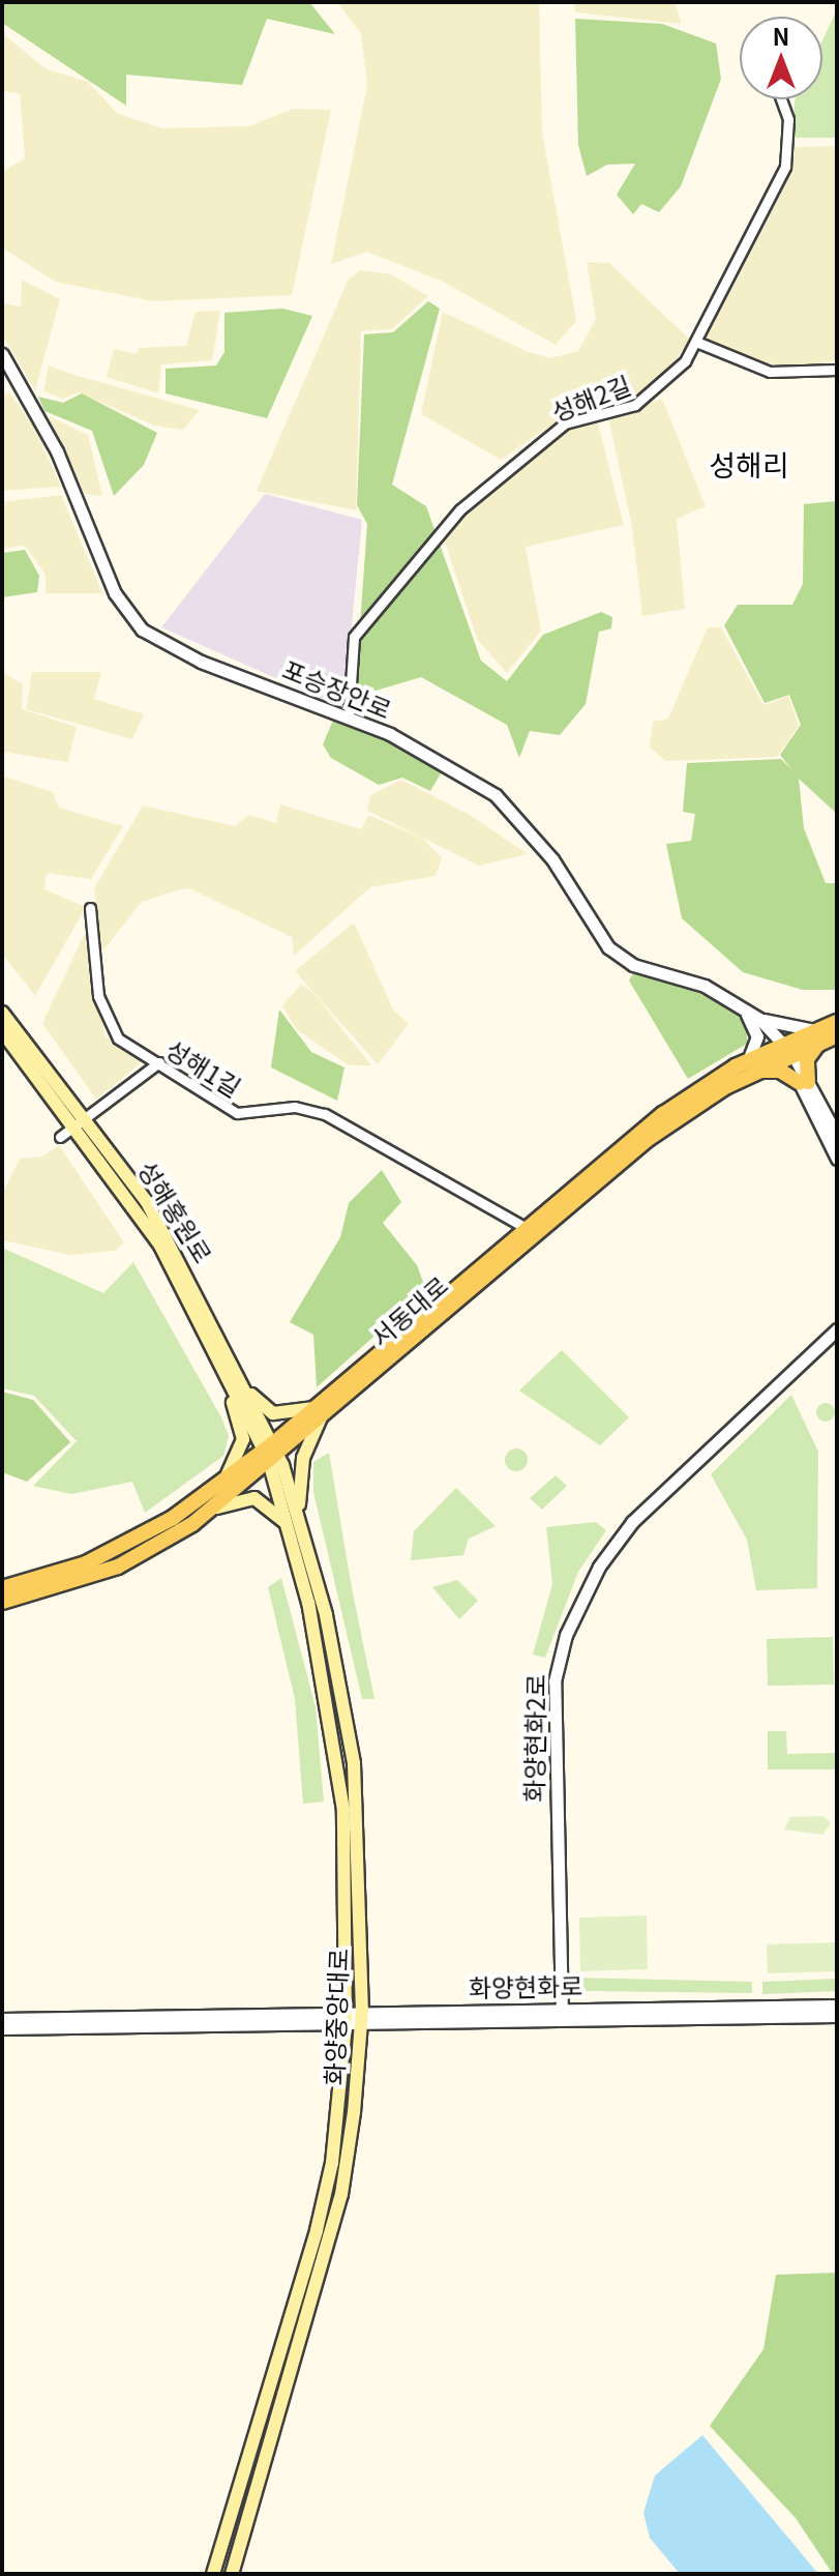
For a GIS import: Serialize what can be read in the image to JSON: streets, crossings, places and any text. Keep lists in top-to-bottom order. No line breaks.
{"streets":{"main road":["성해홍원로","서동대로","화양중앙대로"],"street":["성해2길","포승장안로","성해1길","화양현화2로","화양현화로"]},"crossings":[["성해2길","포승장안로"],["성해1길","서동대로"],["성해홍원로","서동대로"],["성해홍원로","화양중앙대로"],["서동대로","화양중앙대로"],["화양현화2로","화양현화로"],["화양현화로","화양중앙대로"]],"districts":["성해리"],"north":"top"}
